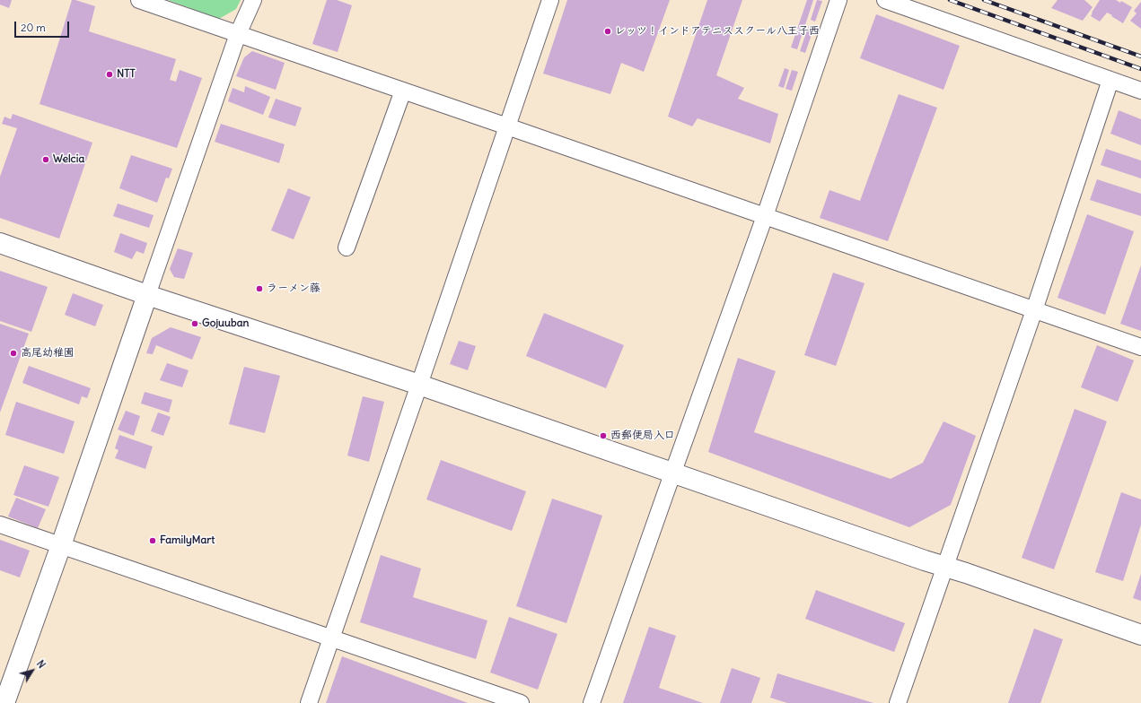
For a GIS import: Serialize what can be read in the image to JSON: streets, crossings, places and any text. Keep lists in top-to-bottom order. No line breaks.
{"places":["レッツ！インドアテニススクール八王子西","NTT","Welcia","ラーメン藤","Gojuuban","高尾幼稚園","西郵便局入口","FamilyMart"],"scale_bar":"20 m","north":"top right"}
